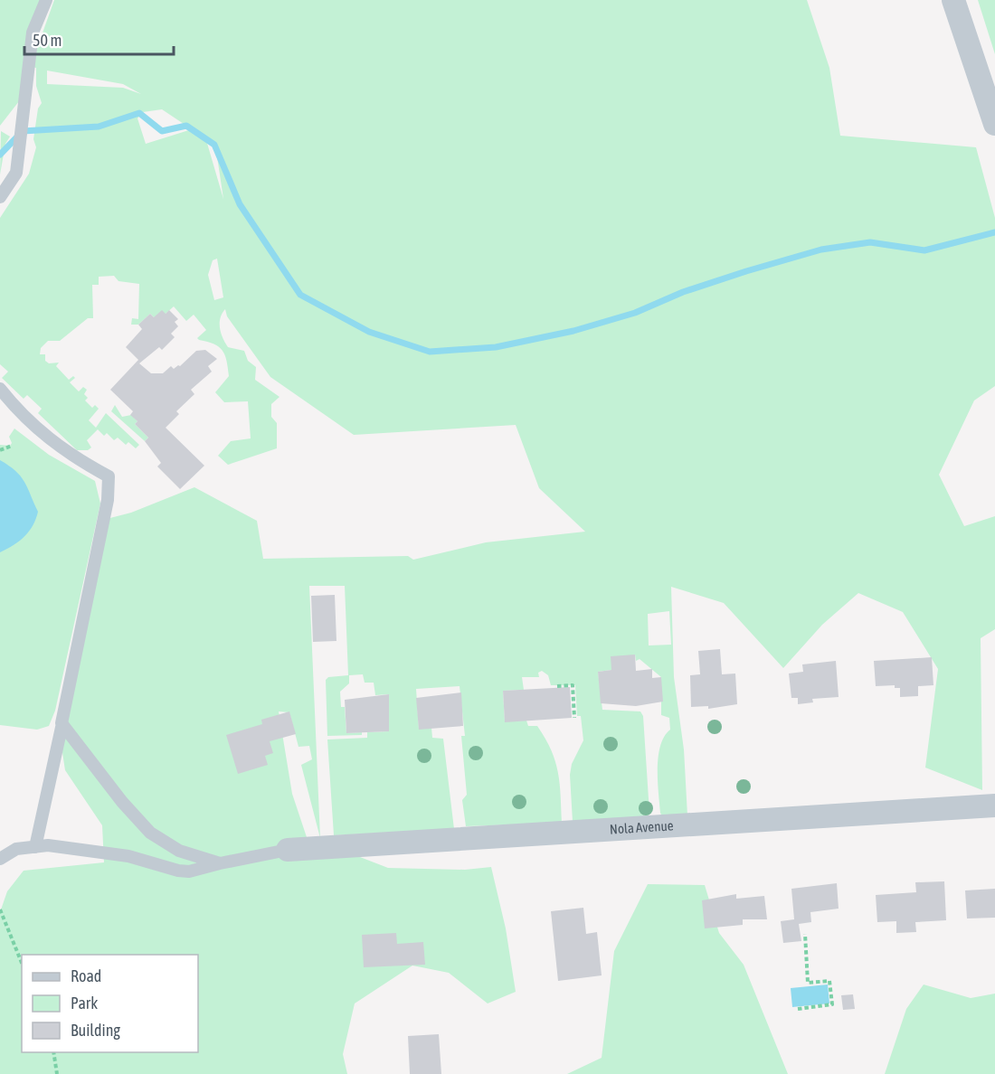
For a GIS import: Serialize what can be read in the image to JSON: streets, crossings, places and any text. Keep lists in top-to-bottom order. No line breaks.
{"streets":{"street":["Nola Avenue"]},"legend":["Road","Park","Building"],"scale_bar":"50 m"}
